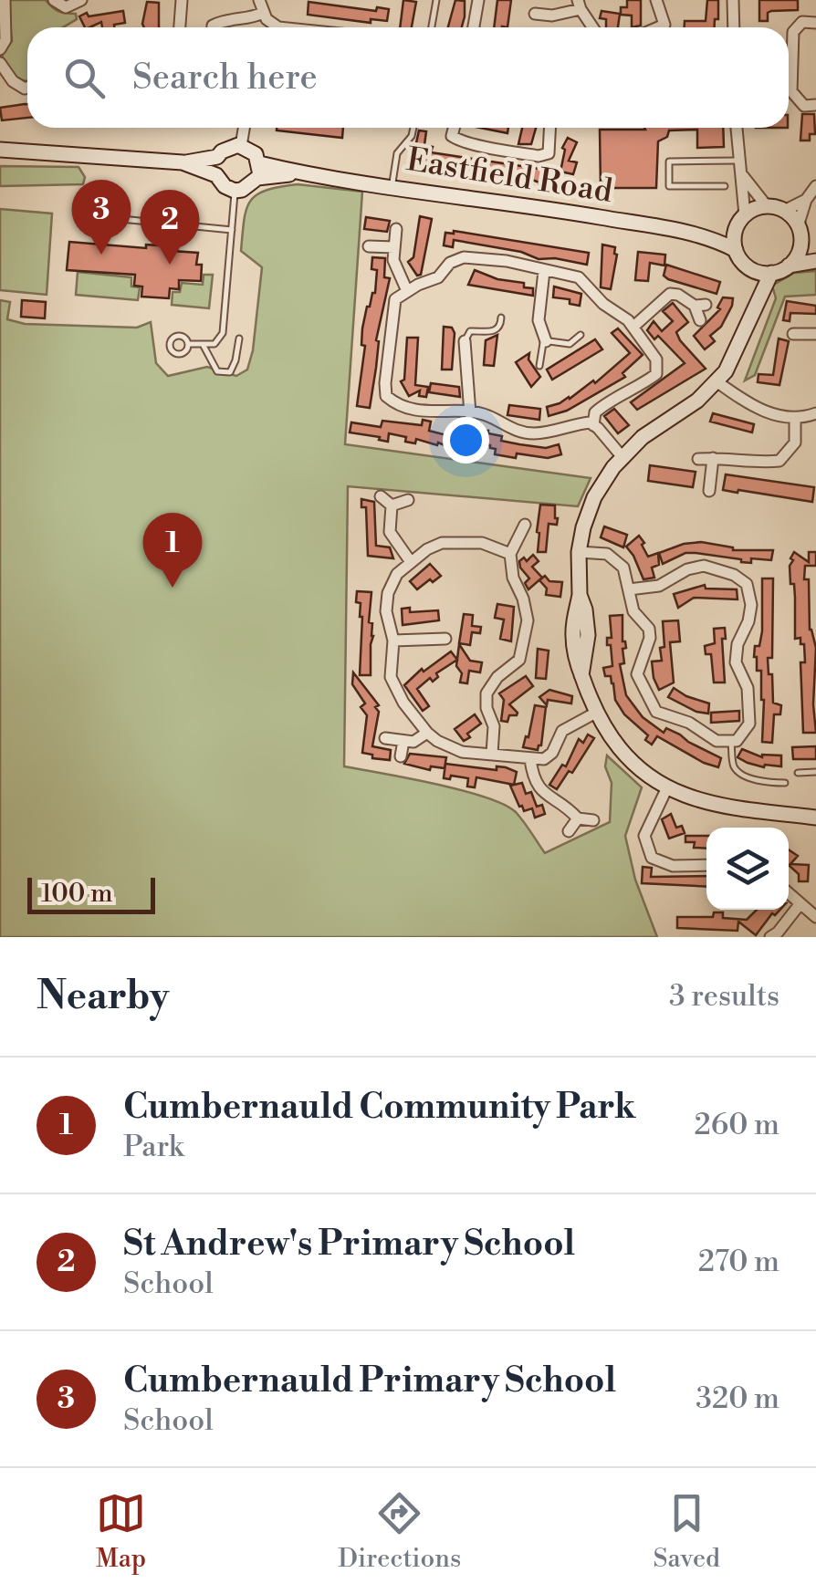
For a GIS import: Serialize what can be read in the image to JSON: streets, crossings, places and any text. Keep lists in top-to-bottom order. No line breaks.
{"streets":{"street":["Eastfield Road"]},"scale_bar":"100 m","page":{"search":"Search here","pins":["3","2","1"],"scale":"100 m","heading":["Nearby","3 results"],"list":[{"mark":"1","name":"Cumbernauld Community Park","note":"Park","value":"260 m"},{"mark":"2","name":"St Andrew's Primary School","note":"School","value":"270 m"},{"mark":"3","name":"Cumbernauld Primary School","note":"School","value":"320 m"}],"nav":["Map","Directions","Saved"]}}
